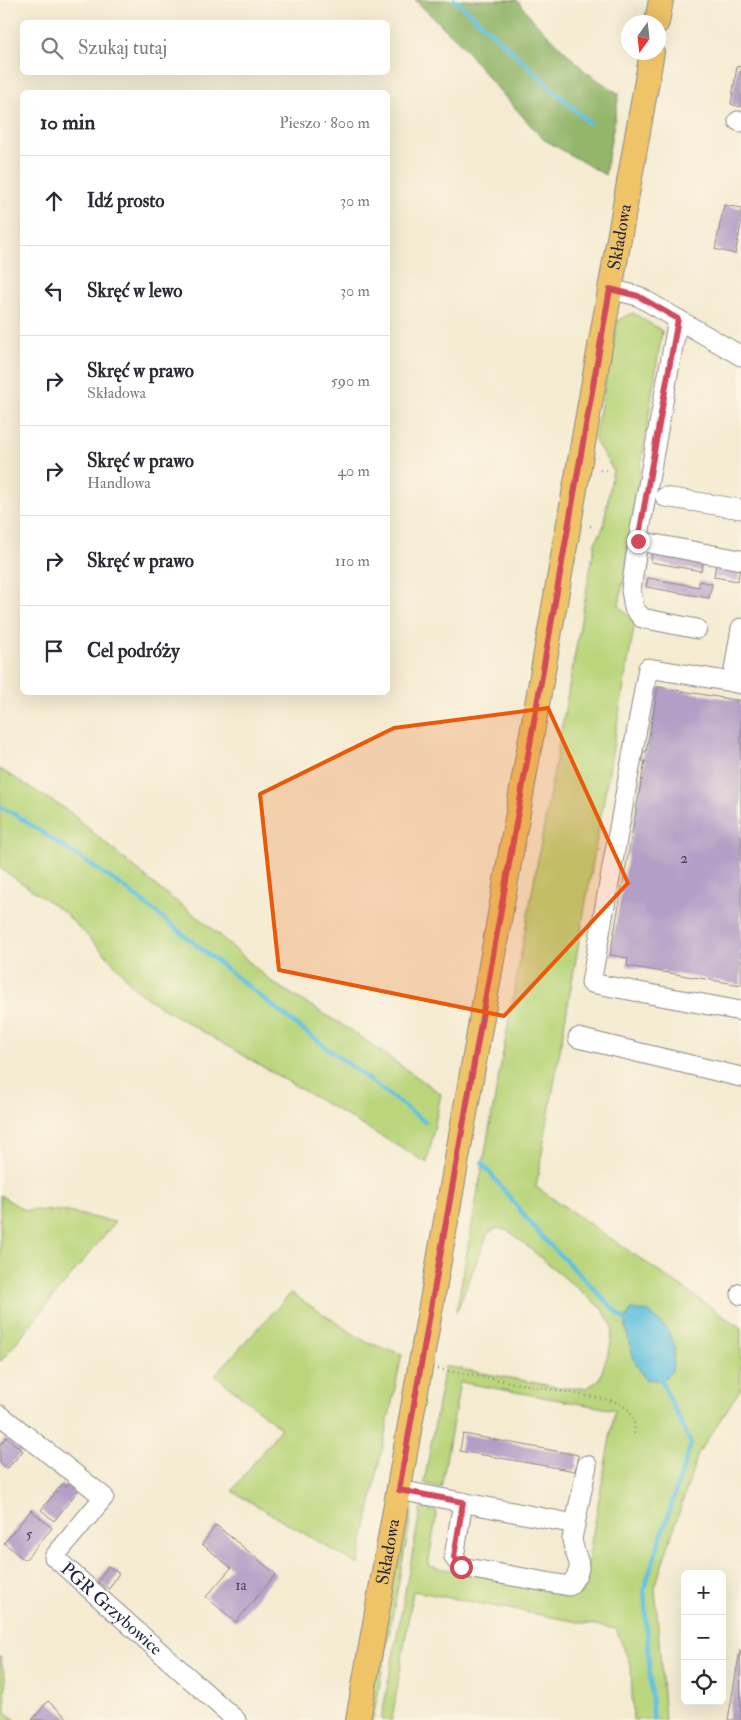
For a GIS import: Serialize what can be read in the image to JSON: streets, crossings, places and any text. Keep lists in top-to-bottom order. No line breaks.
{"streets":{"main road":["Składowa"],"street":["PGR Grzybowice"]},"house_numbers":["2","5","1a"],"north":"bottom","page":{"search":"Szukaj tutaj","heading":["10 min","Pieszo · 800 m"],"list":[["Idź prosto","30 m"],["Skręć w lewo","30 m"],["Skręć w prawo","Składowa","590 m"],["Skręć w prawo","Handlowa","40 m"],["Skręć w prawo","110 m"],"Cel podróży"],"map_buttons":["+","−"]}}
